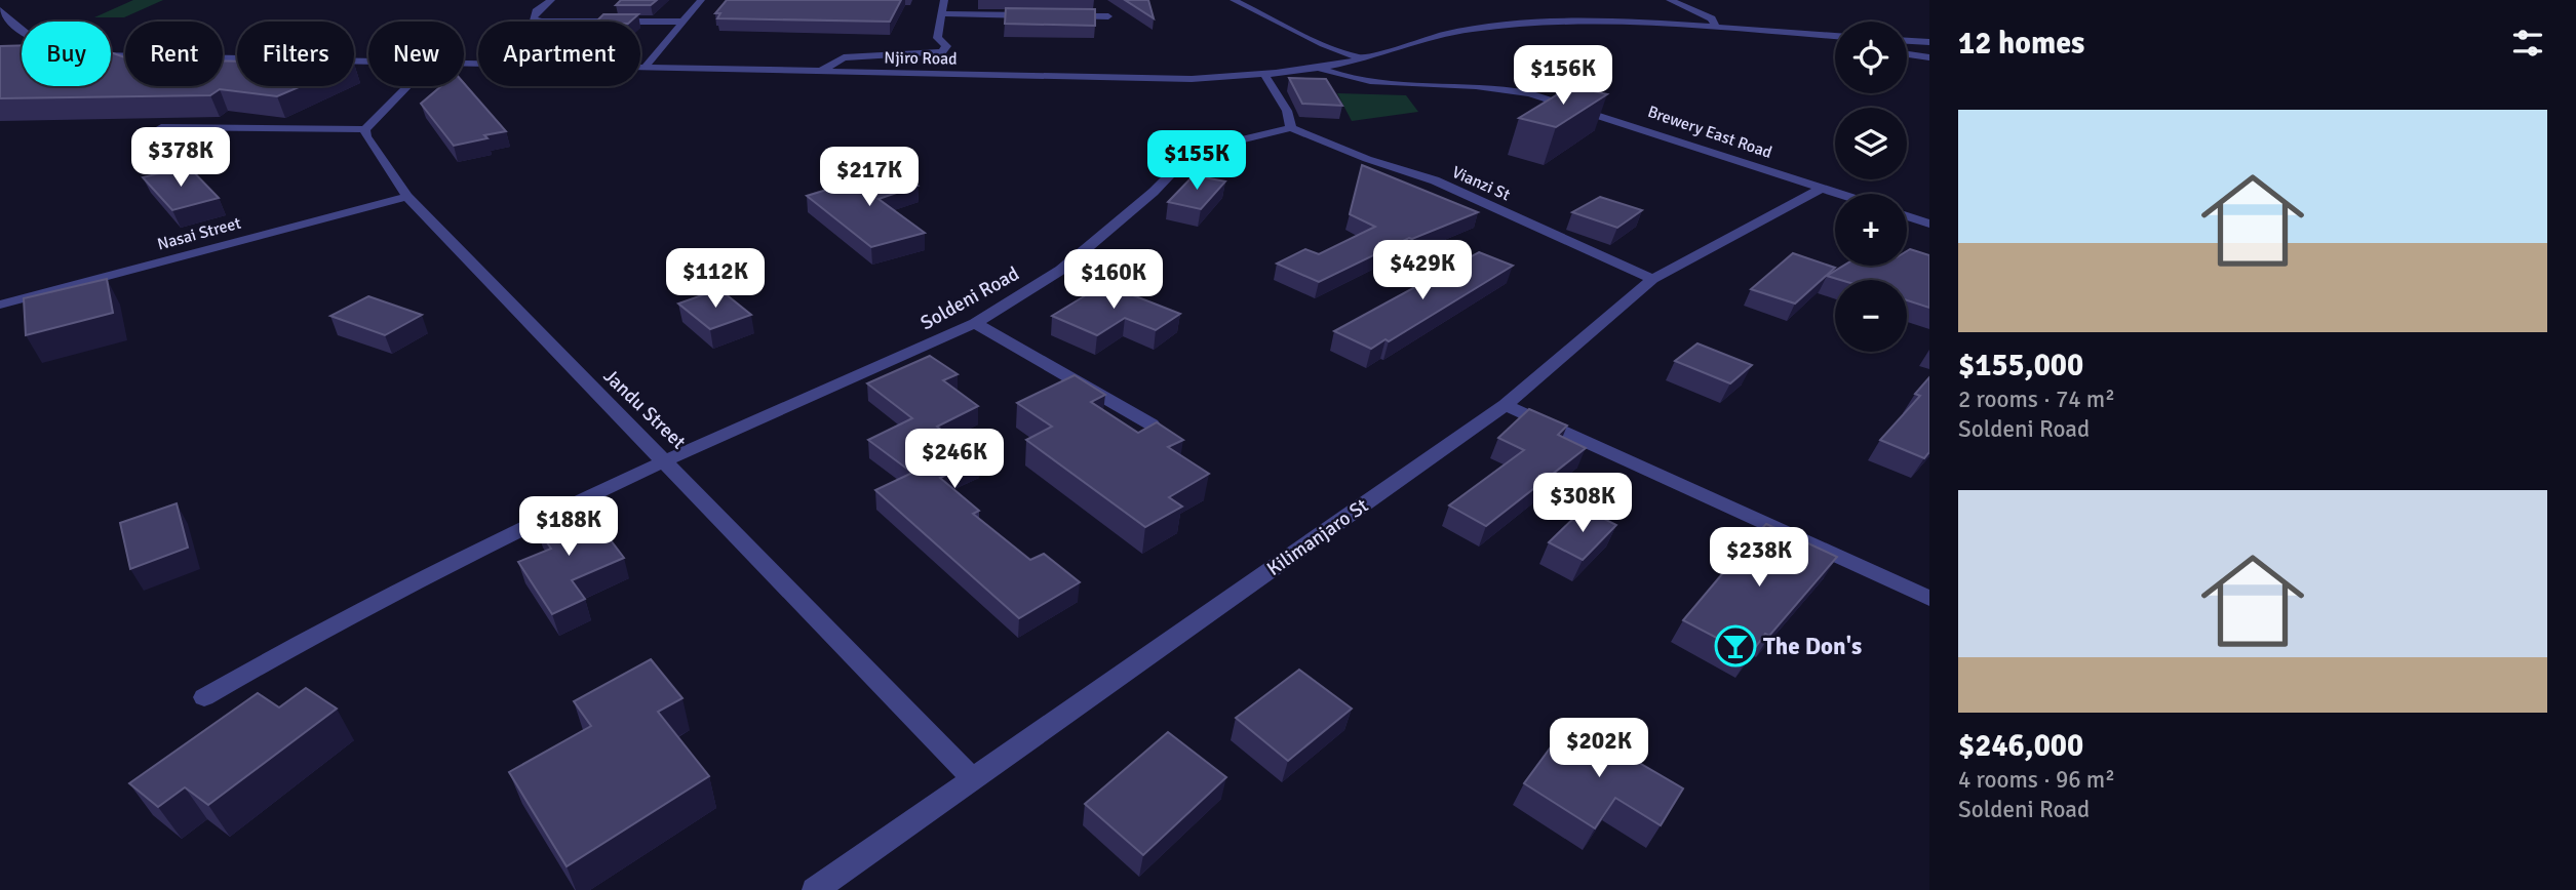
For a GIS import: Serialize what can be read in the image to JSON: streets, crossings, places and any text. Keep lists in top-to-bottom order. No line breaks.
{"streets":{"street":["Njiro Road","Brewery East Road","Vianzi St","Nasai Street","Soldeni Road","Jandu Street","Kilimanjaro St"]},"crossings":[["Njiro Road","Brewery East Road"],["Brewery East Road","Kilimanjaro St"],["Vianzi St","Soldeni Road"],["Vianzi St","Kilimanjaro St"],["Nasai Street","Jandu Street"],["Soldeni Road","Jandu Street"],["Jandu Street","Kilimanjaro St"]],"places":{"bar":["The Don's"]},"page":{"heading":"12 homes","map_buttons":["+","−"],"chip":["Buy","Rent","Filters","New","Apartment"],"price":["$156K","$378K","$155K","$217K","$429K","$112K","$160K","$246K","$308K","$188K","$238K","$202K"],"list":[{"name":"$155,000","note":"2 rooms · 74 m² · Soldeni Road"},{"name":"$246,000","note":"4 rooms · 96 m² · Soldeni Road"}]}}
